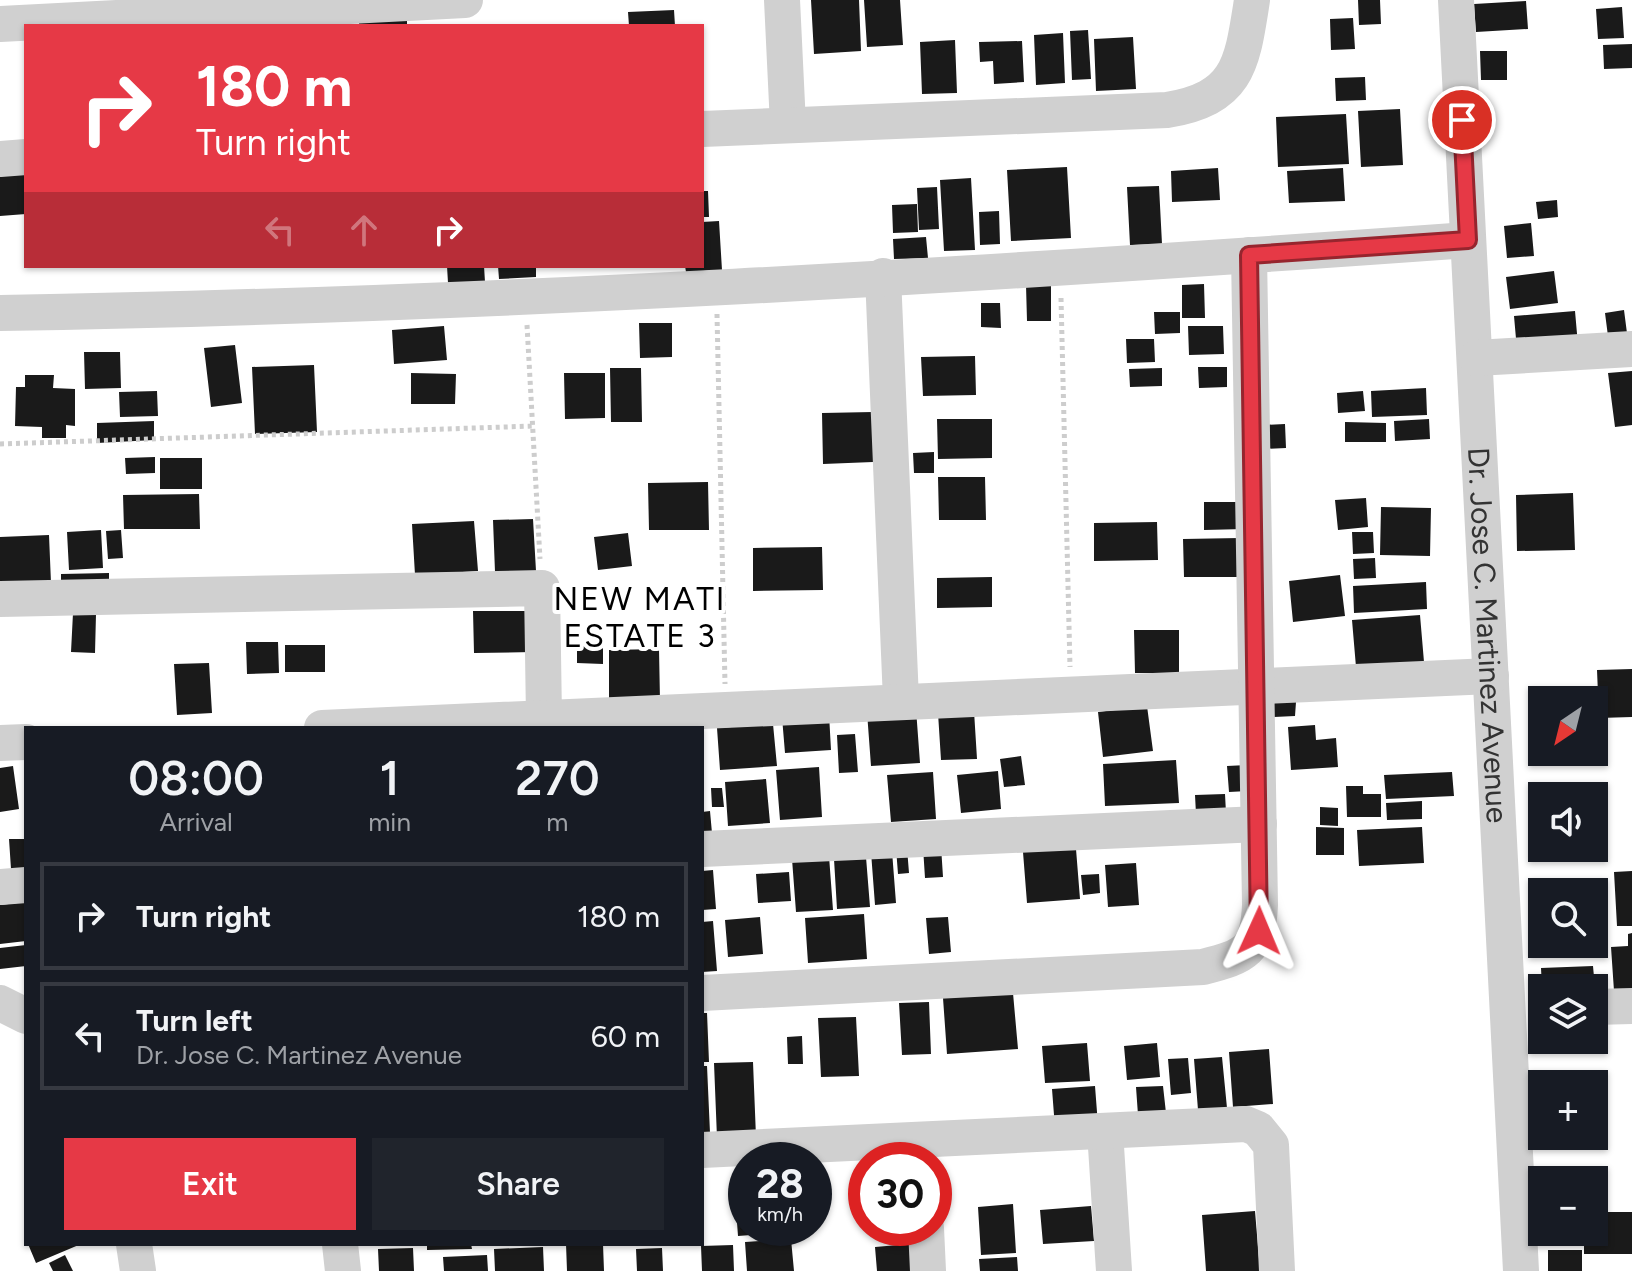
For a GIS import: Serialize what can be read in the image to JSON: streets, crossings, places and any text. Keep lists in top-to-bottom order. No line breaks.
{"streets":{"street":["Dr. Jose C. Martinez Avenue"]},"districts":["NEW MATI ESTATE 3"],"north":"bottom left","page":{"turn":["180 m","Turn right"],"map_buttons":["+","−"],"eta":["08:00","Arrival","1","min","270","m"],"list":[{"name":"Turn right","value":"180 m"},{"name":"Turn left","note":"Dr. Jose C. Martinez Avenue","value":"60 m"}],"buttons":["Exit","Share"],"speed":"28 km/h","limit":"30"}}
